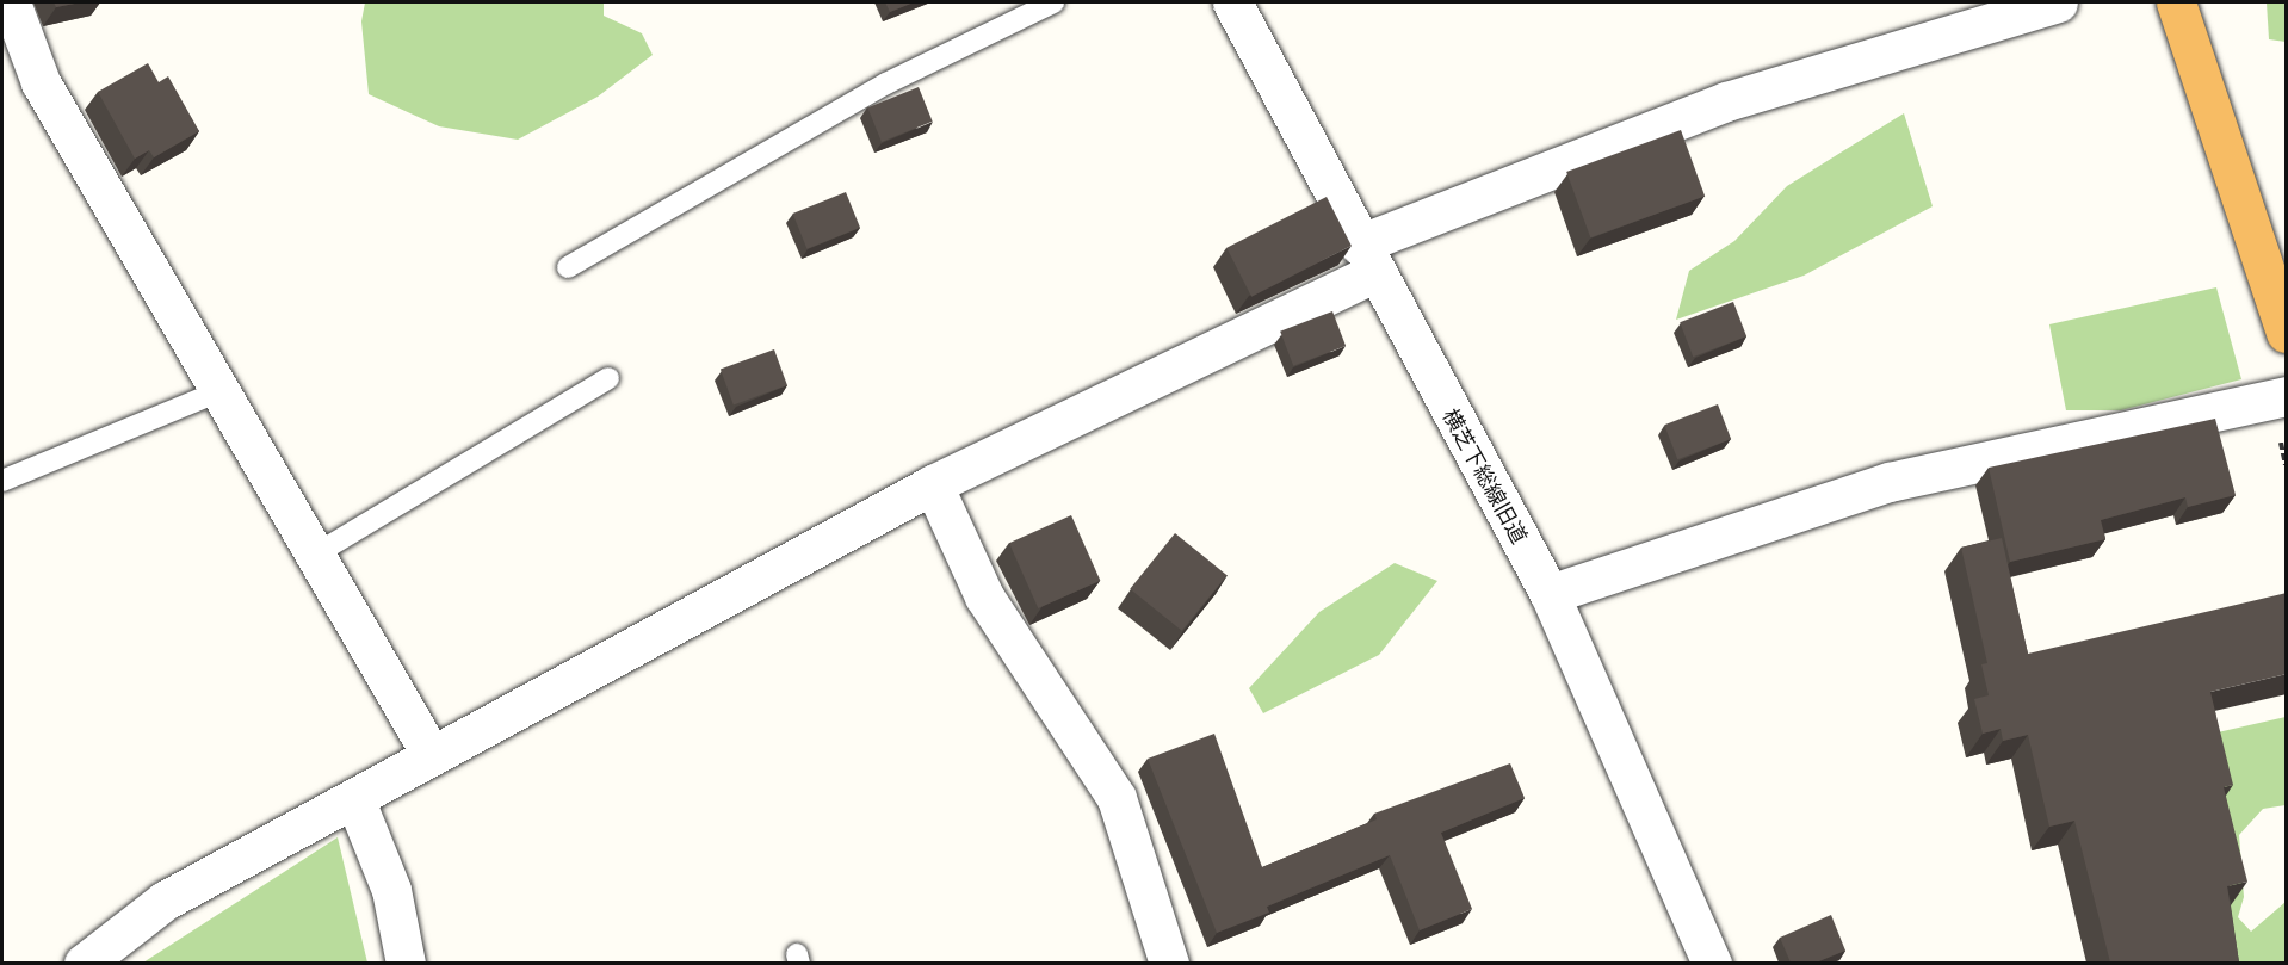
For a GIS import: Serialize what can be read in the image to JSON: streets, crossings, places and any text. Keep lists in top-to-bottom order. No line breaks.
{"streets":{"street":["横芝下総線旧道"]}}
